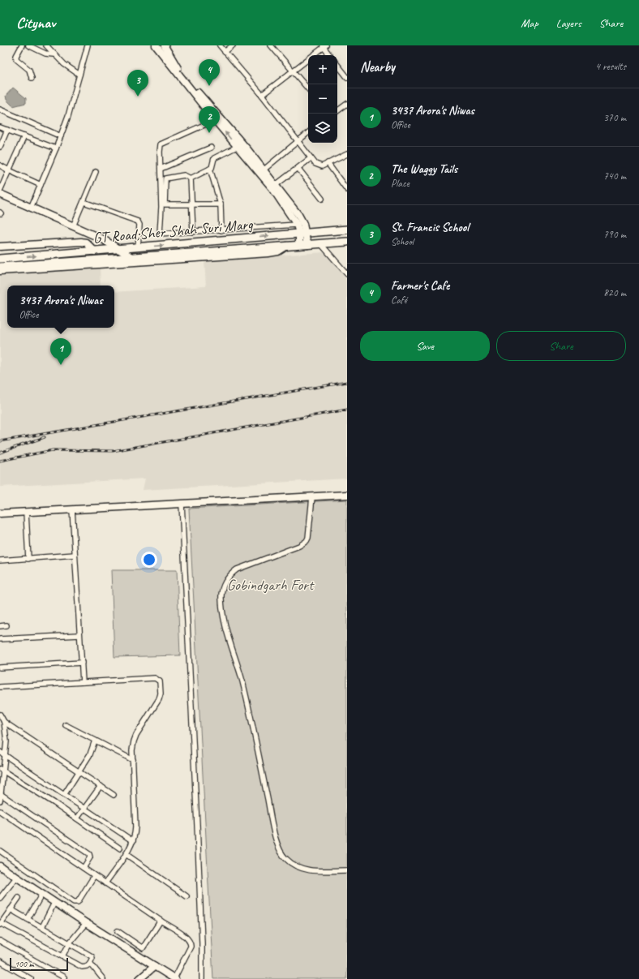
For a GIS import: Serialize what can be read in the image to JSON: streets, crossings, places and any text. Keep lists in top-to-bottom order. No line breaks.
{"streets":{"main road":["GT Road;Sher Shah Suri Marg"]},"parks":["Gobindgarh Fort"],"scale_bar":"100 m","page":{"header":"Citynav","nav":["Map","Layers","Share"],"heading":["Nearby","4 results"],"map_buttons":["+","−"],"pins":["4","3","2","1"],"list":[{"mark":"1","name":"3437 Arora's Niwas","note":"Office","value":"370 m"},{"mark":"2","name":"The Waggy Tails","note":"Place","value":"740 m"},{"mark":"3","name":"St. Francis School","note":"School","value":"790 m"},{"mark":"4","name":"Farmer's Cafe","note":"Café","value":"820 m"}],"popup":["3437 Arora's Niwas","Office"],"buttons":["Save","Share"],"scale":"100 m"}}
